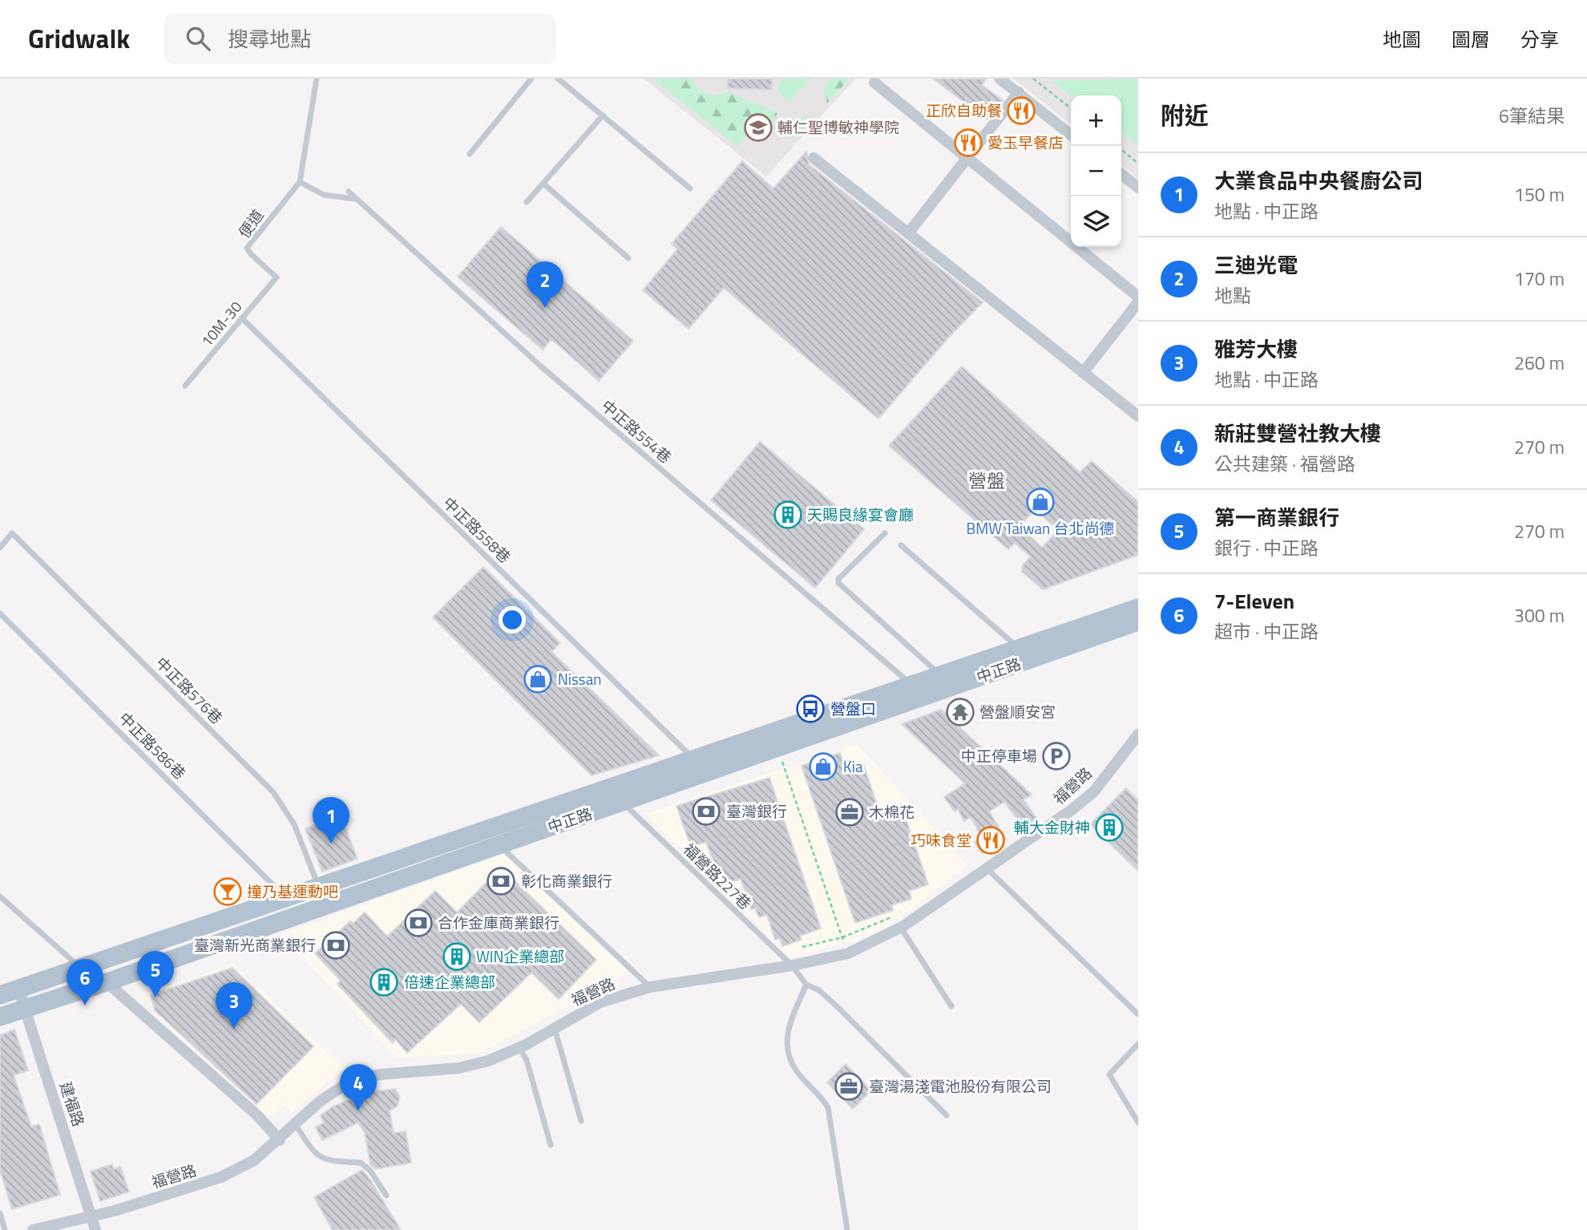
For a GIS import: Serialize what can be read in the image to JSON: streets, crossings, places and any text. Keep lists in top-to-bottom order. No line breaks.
{"streets":{"main road":["中正路"],"street":["福營路","建福路"],"lane":["便道","10M-30","中正路554巷","中正路558巷","中正路576巷","中正路586巷","福營路227巷"]},"crossings":[["便道","10M-30"],["便道","中正路554巷"],["10M-30","中正路558巷"],["中正路554巷","中正路"],["中正路558巷","中正路"],["中正路","中正路576巷"],["中正路","中正路586巷"],["中正路","福營路227巷"],["中正路","建福路"],["福營路","福營路227巷"],["福營路","建福路"]],"districts":["營盤"],"places":{"restaurant":["正欣自助餐","愛玉早餐店","巧味食堂"],"school or university":["輔仁聖博敏神學院"],"shop":["BMW Taiwan 台北尚德","Nissan","Kia"],"building":["天賜良緣宴會廳","輔大金財神","WIN企業總部","倍速企業總部"],"bus stop":["營盤口"],"temple":["營盤順安宮"],"parking":["中正停車場"],"bank":["臺灣銀行","彰化商業銀行","合作金庫商業銀行","臺灣新光商業銀行"],"office":["木棉花","臺灣湯淺電池股份有限公司"],"bar":["撞乃基運動吧"]},"page":{"header":"Gridwalk","search":"搜尋地點","nav":["地圖","圖層","分享"],"heading":["附近","6筆結果"],"map_buttons":["+","−"],"list":[{"mark":"1","name":"大業食品中央餐廚公司","note":"地點 · 中正路","value":"150 m"},{"mark":"2","name":"三迪光電","note":"地點","value":"170 m"},{"mark":"3","name":"雅芳大樓","note":"地點 · 中正路","value":"260 m"},{"mark":"4","name":"新莊雙營社教大樓","note":"公共建築 · 福營路","value":"270 m"},{"mark":"5","name":"第一商業銀行","note":"銀行 · 中正路","value":"270 m"},{"mark":"6","name":"7-Eleven","note":"超市 · 中正路","value":"300 m"}],"pins":["2","1","5","6","3","4"]}}
